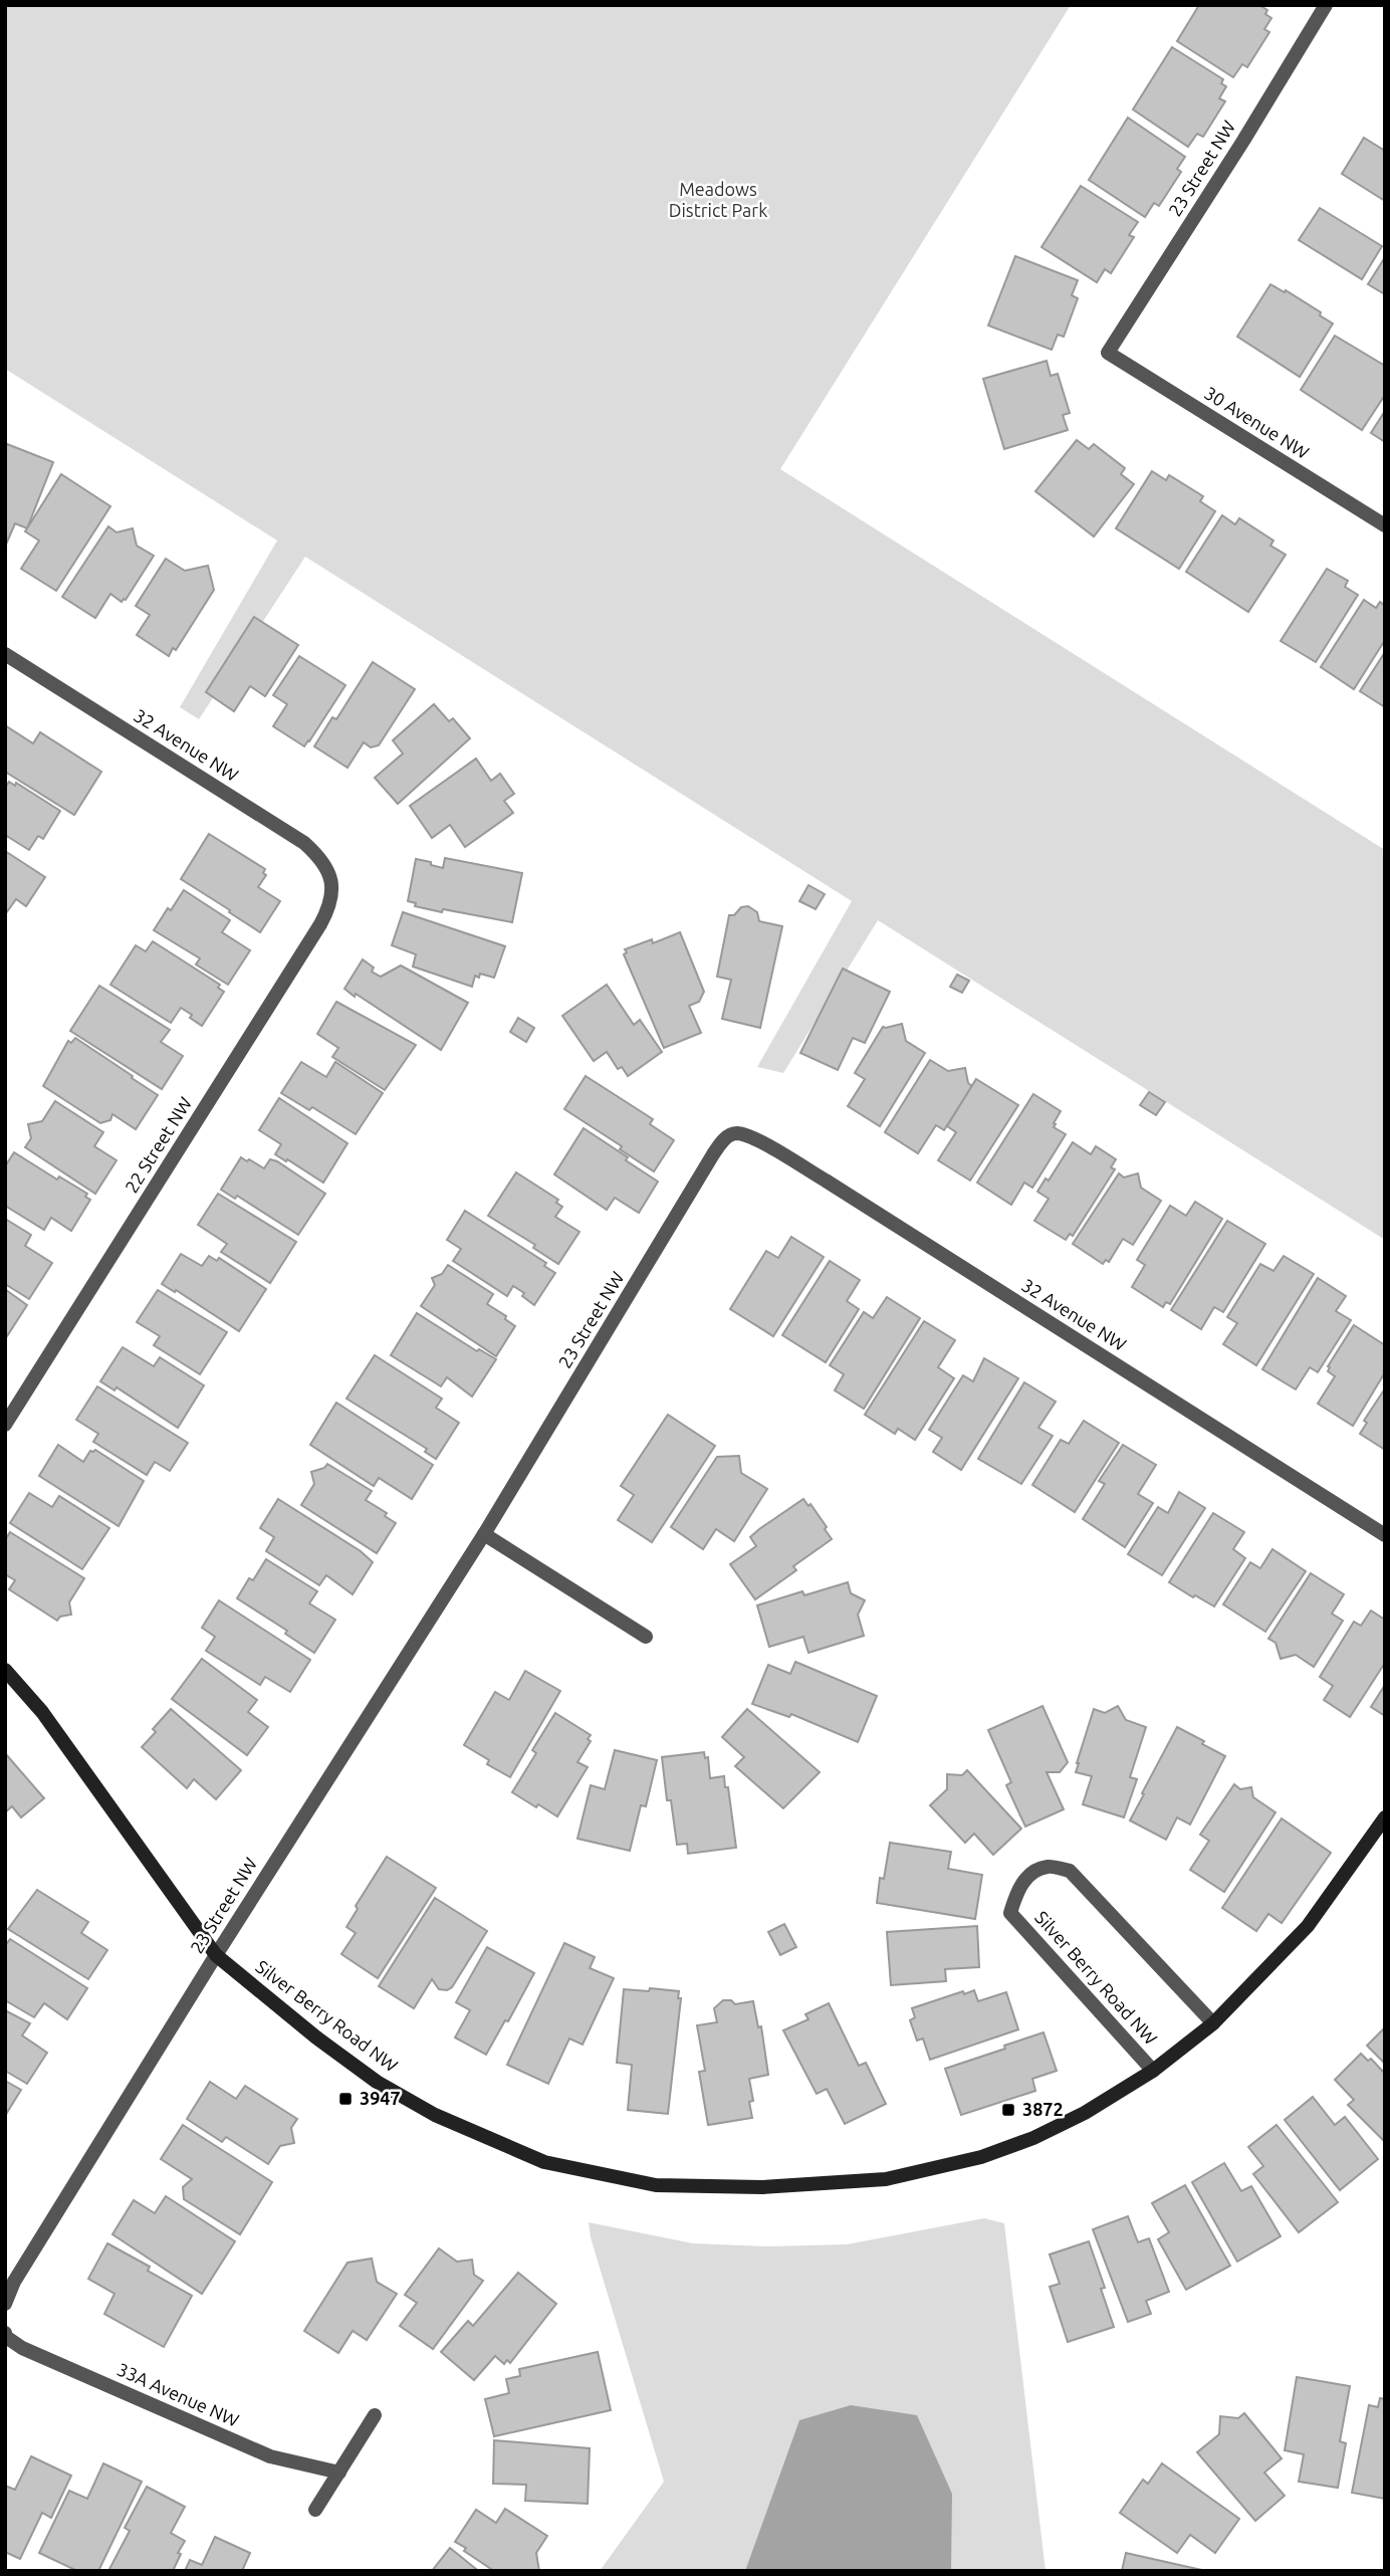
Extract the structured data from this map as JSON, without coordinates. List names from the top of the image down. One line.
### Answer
{"streets":{"street":["23 Street NW","30 Avenue NW","32 Avenue NW","22 Street NW","Silver Berry Road NW","33A Avenue NW"]},"crossings":[["23 Street NW","30 Avenue NW"],["23 Street NW","32 Avenue NW"],["23 Street NW","Silver Berry Road NW"],["32 Avenue NW","22 Street NW"]],"parks":["Meadows District Park"],"places":{"transit":["3947","3872"]}}
